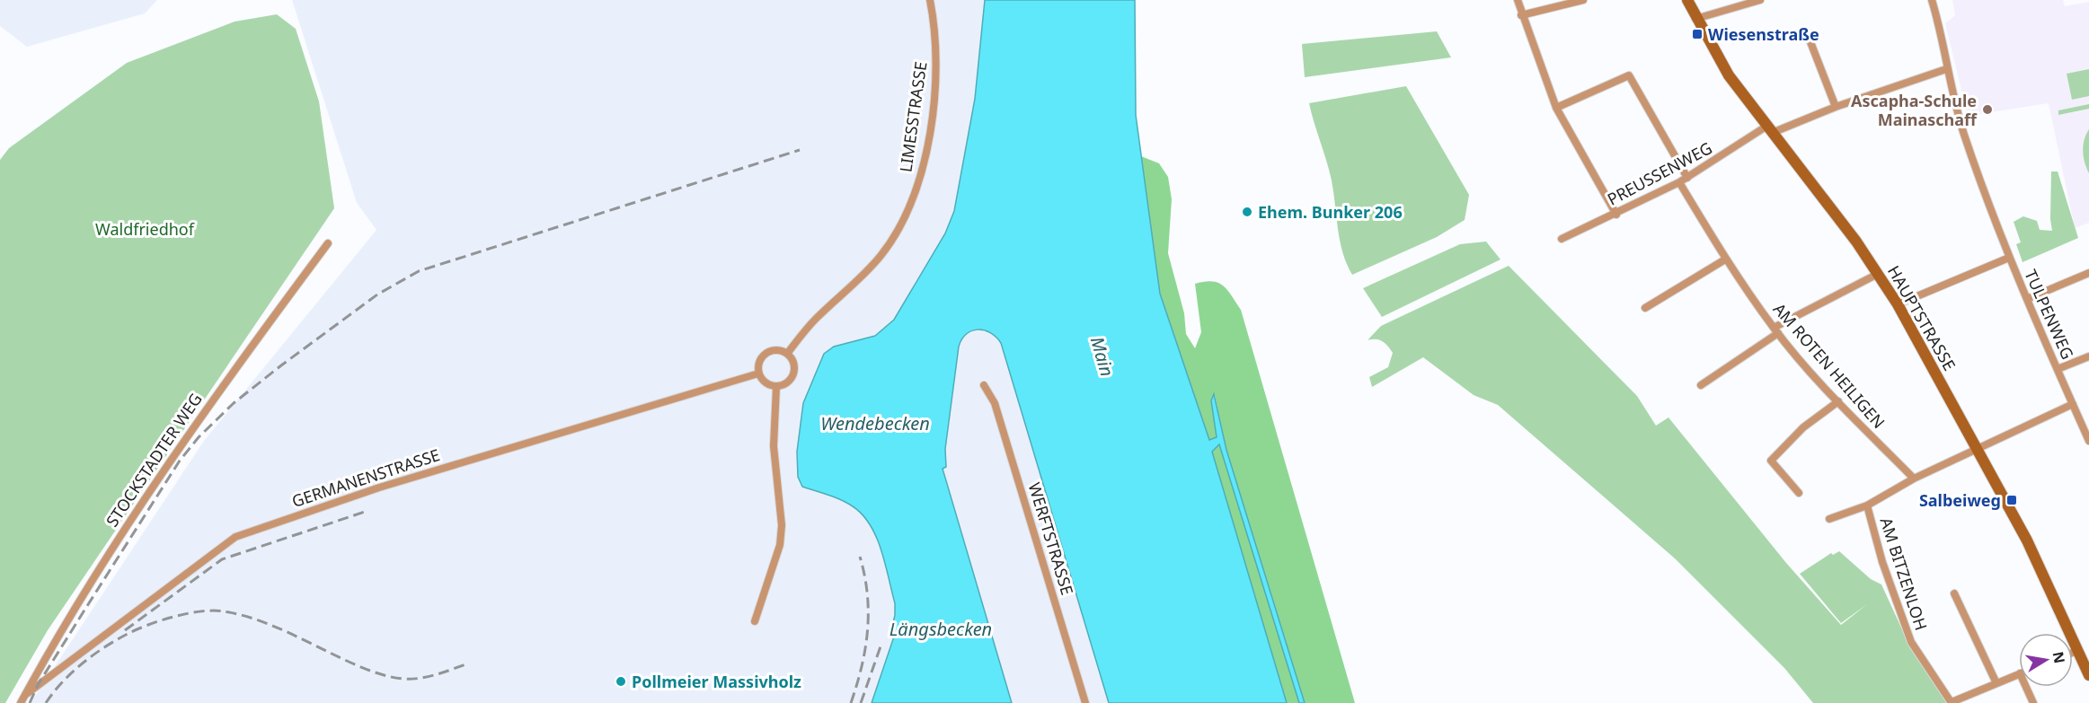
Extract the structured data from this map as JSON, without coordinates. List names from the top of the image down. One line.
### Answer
{"streets":{"street":["LIMESSTRASSE","PREUSSENWEG","TULPENWEG","HAUPTSTRASSE","AM ROTEN HEILIGEN","STOCKSTADTER WEG","GERMANENSTRASSE","WERFTSTRASSE","AM BITZENLOH"]},"crossings":[["LIMESSTRASSE","GERMANENSTRASSE"],["PREUSSENWEG","TULPENWEG"],["PREUSSENWEG","HAUPTSTRASSE"],["PREUSSENWEG","AM ROTEN HEILIGEN"],["STOCKSTADTER WEG","GERMANENSTRASSE"]],"water":["Main","Wendebecken","Längsbecken"],"parks":["Waldfriedhof"],"places":{"transit":["Wiesenstraße","Salbeiweg"],"other":["Ascapha-Schule Mainaschaff","Ehem. Bunker 206","Pollmeier Massivholz"]},"north":"right"}
